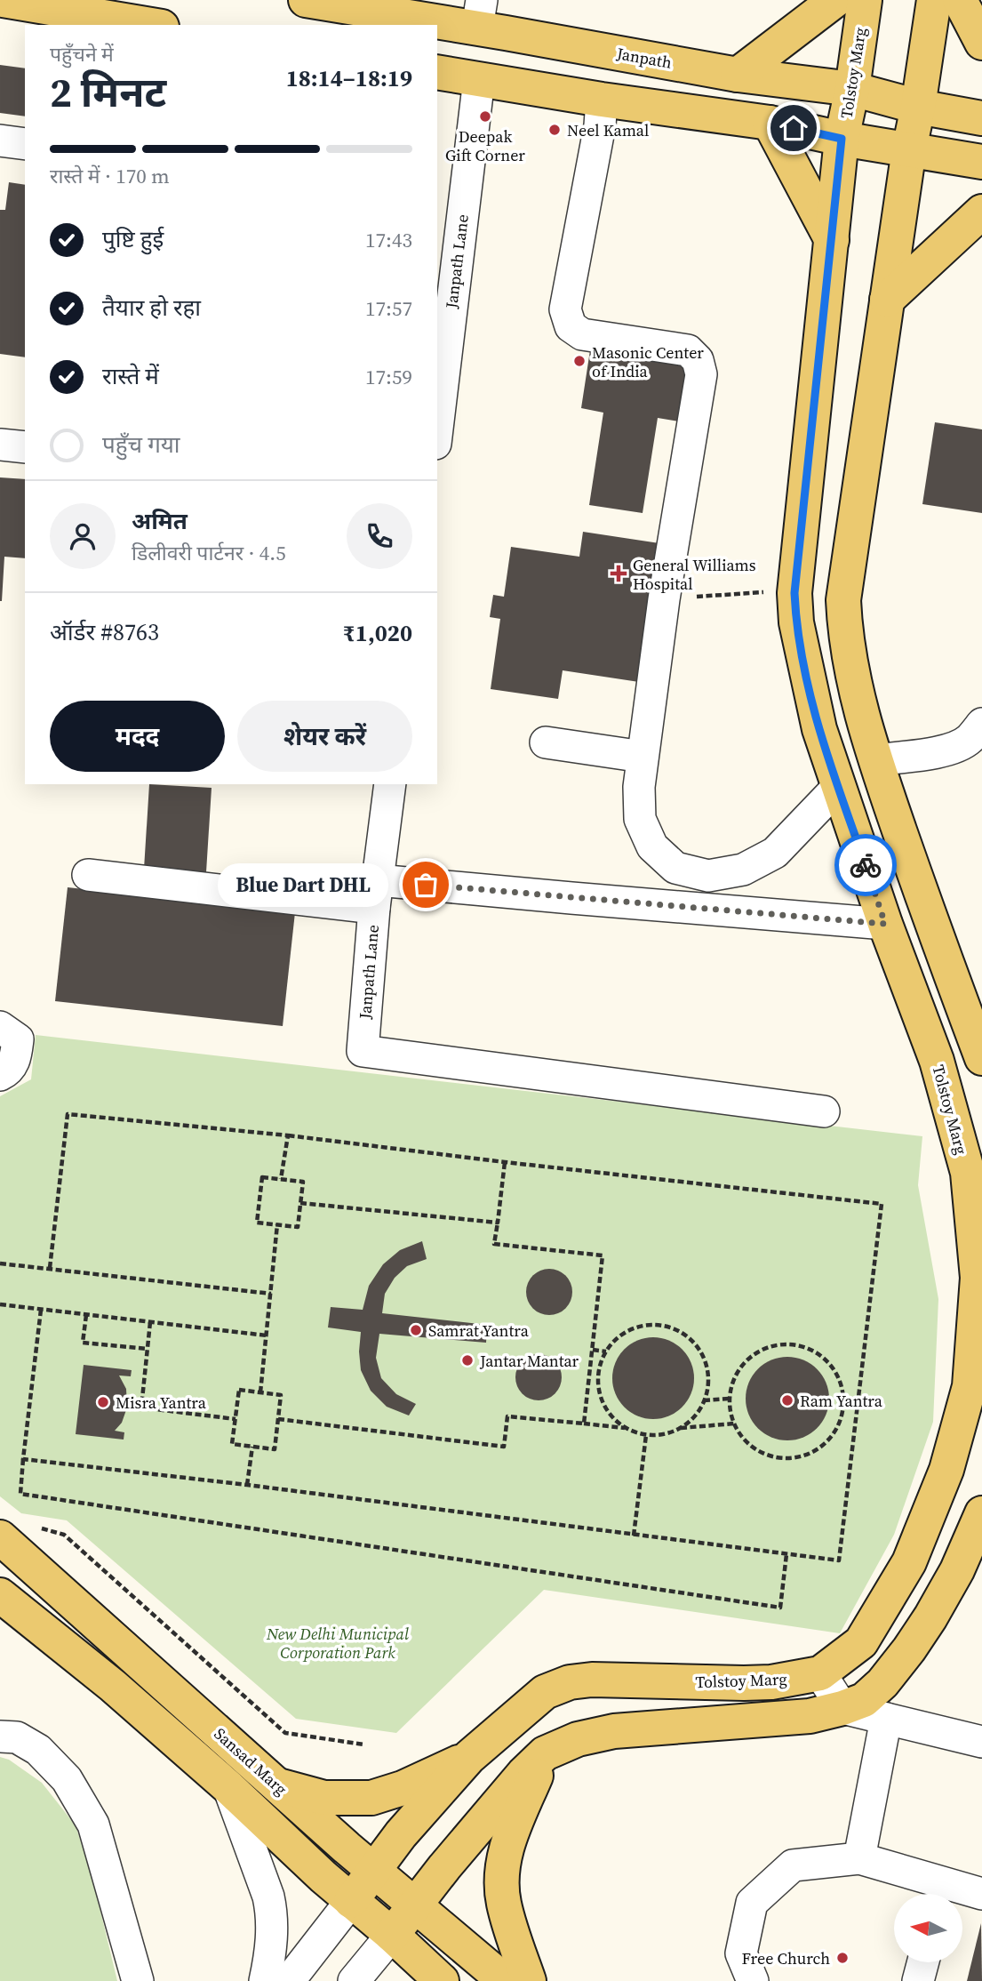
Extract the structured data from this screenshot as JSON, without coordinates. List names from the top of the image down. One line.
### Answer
{"streets":{"main road":["Janpath","Tolstoy Marg","Sansad Marg"],"street":["Janpath Lane"]},"crossings":[["Janpath","Tolstoy Marg"],["Tolstoy Marg","Sansad Marg"]],"parks":["New Delhi Municipal Corporation Park"],"places":{"other":["Deepak Gift Corner","Neel Kamal","Masonic Center of India","Blue Dart DHL","Samrat Yantra","Jantar Mantar","Ram Yantra","Misra Yantra","Free Church"],"health":["General Williams Hospital"]},"north":"left","page":{"heading":["2 मिनट","पहुँचने में","18:14–18:19"],"panel":["अमित","डिलीवरी पार्टनर · 4.5","ऑर्डर #8763","₹1,020"],"bar":"रास्ते में · 170 m","list":[["पुष्टि हुई","17:43"],["तैयार हो रहा","17:57"],["रास्ते में","17:59"],"पहुँच गया"],"buttons":["मदद","शेयर करें"],"bubble":"Blue Dart DHL"}}
